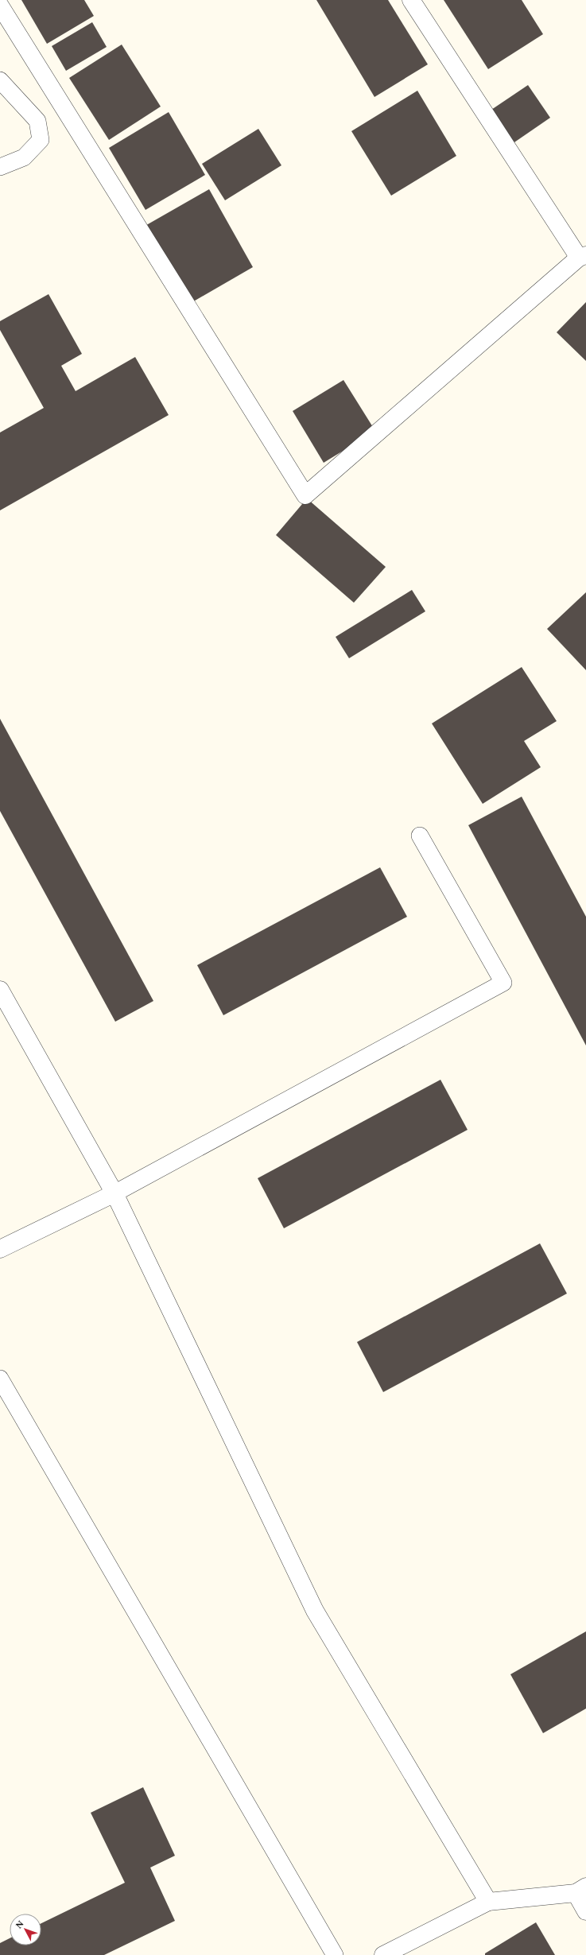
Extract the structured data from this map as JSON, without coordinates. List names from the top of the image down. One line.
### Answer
{"north":"top left"}
